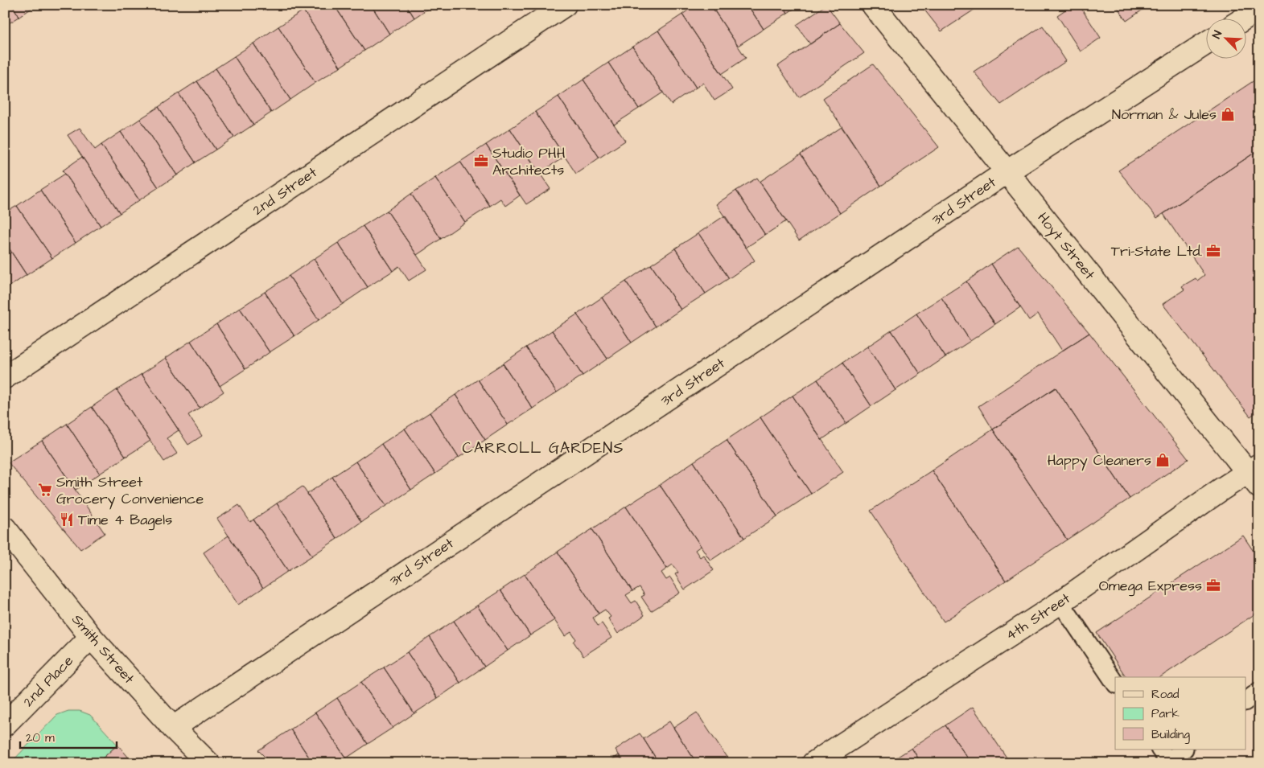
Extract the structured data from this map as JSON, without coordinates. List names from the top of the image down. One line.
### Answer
{"streets":{"street":["2nd Street","3rd Street","Hoyt Street","4th Street","Smith Street","2nd Place"]},"crossings":[["3rd Street","Hoyt Street"],["3rd Street","Smith Street"],["Hoyt Street","4th Street"],["Smith Street","2nd Place"]],"districts":["CARROLL GARDENS"],"places":{"shop":["Norman & Jules","Happy Cleaners"],"office":["Studio PHH Architects","Tri-State Ltd.","Omega Express"],"supermarket":["Smith Street Grocery Convenience"],"restaurant":["Time 4 Bagels"]},"legend":["Road","Park","Building"],"scale_bar":"20 m","north":"top left"}
